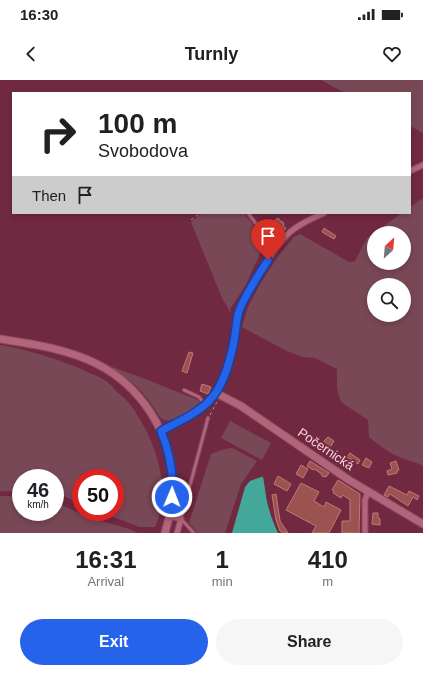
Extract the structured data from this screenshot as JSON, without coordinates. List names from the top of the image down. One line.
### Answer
{"streets":{"street":["Počernická"]},"north":"top right","page":{"status":"16:30","header":"Turnly","turn":["100 m","Svobodova"],"then":"Then","speed":"46 km/h","limit":"50","eta":["16:31","Arrival","1","min","410","m"],"buttons":["Exit","Share"]}}
